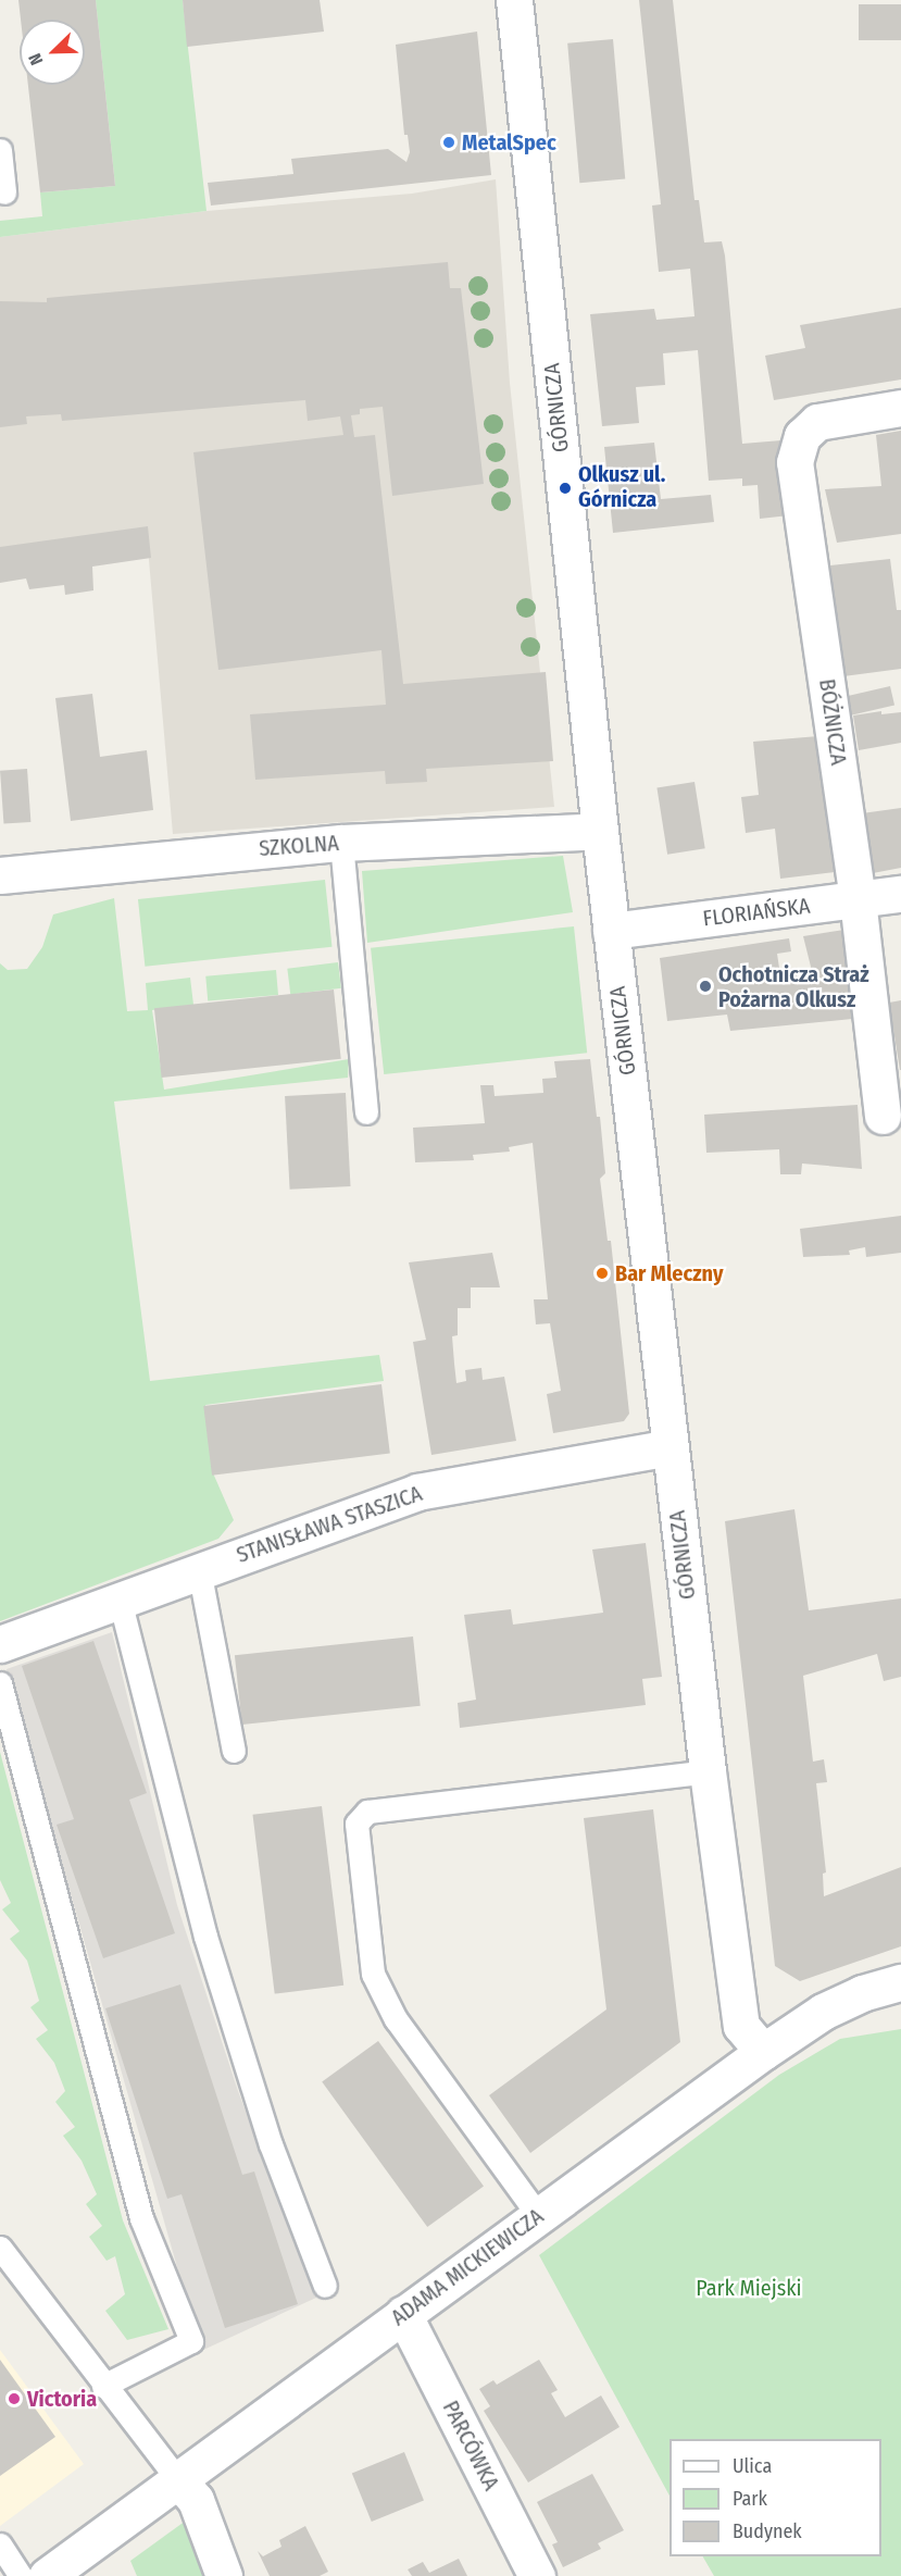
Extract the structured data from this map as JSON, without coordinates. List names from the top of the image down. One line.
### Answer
{"streets":{"street":["GÓRNICZA","BÓŻNICZA","SZKOLNA","FLORIAŃSKA","STANISŁAWA STASZICA","ADAMA MICKIEWICZA","PARCÓWKA"]},"crossings":[["GÓRNICZA","SZKOLNA"],["GÓRNICZA","FLORIAŃSKA"],["GÓRNICZA","STANISŁAWA STASZICA"],["GÓRNICZA","ADAMA MICKIEWICZA"],["BÓŻNICZA","FLORIAŃSKA"],["ADAMA MICKIEWICZA","PARCÓWKA"]],"parks":["Park Miejski"],"places":["MetalSpec","Olkusz ul. Górnicza","Ochotnicza Straż Pożarna Olkusz","Bar Mleczny","Victoria"],"legend":["Ulica","Park","Budynek"],"north":"bottom left"}
